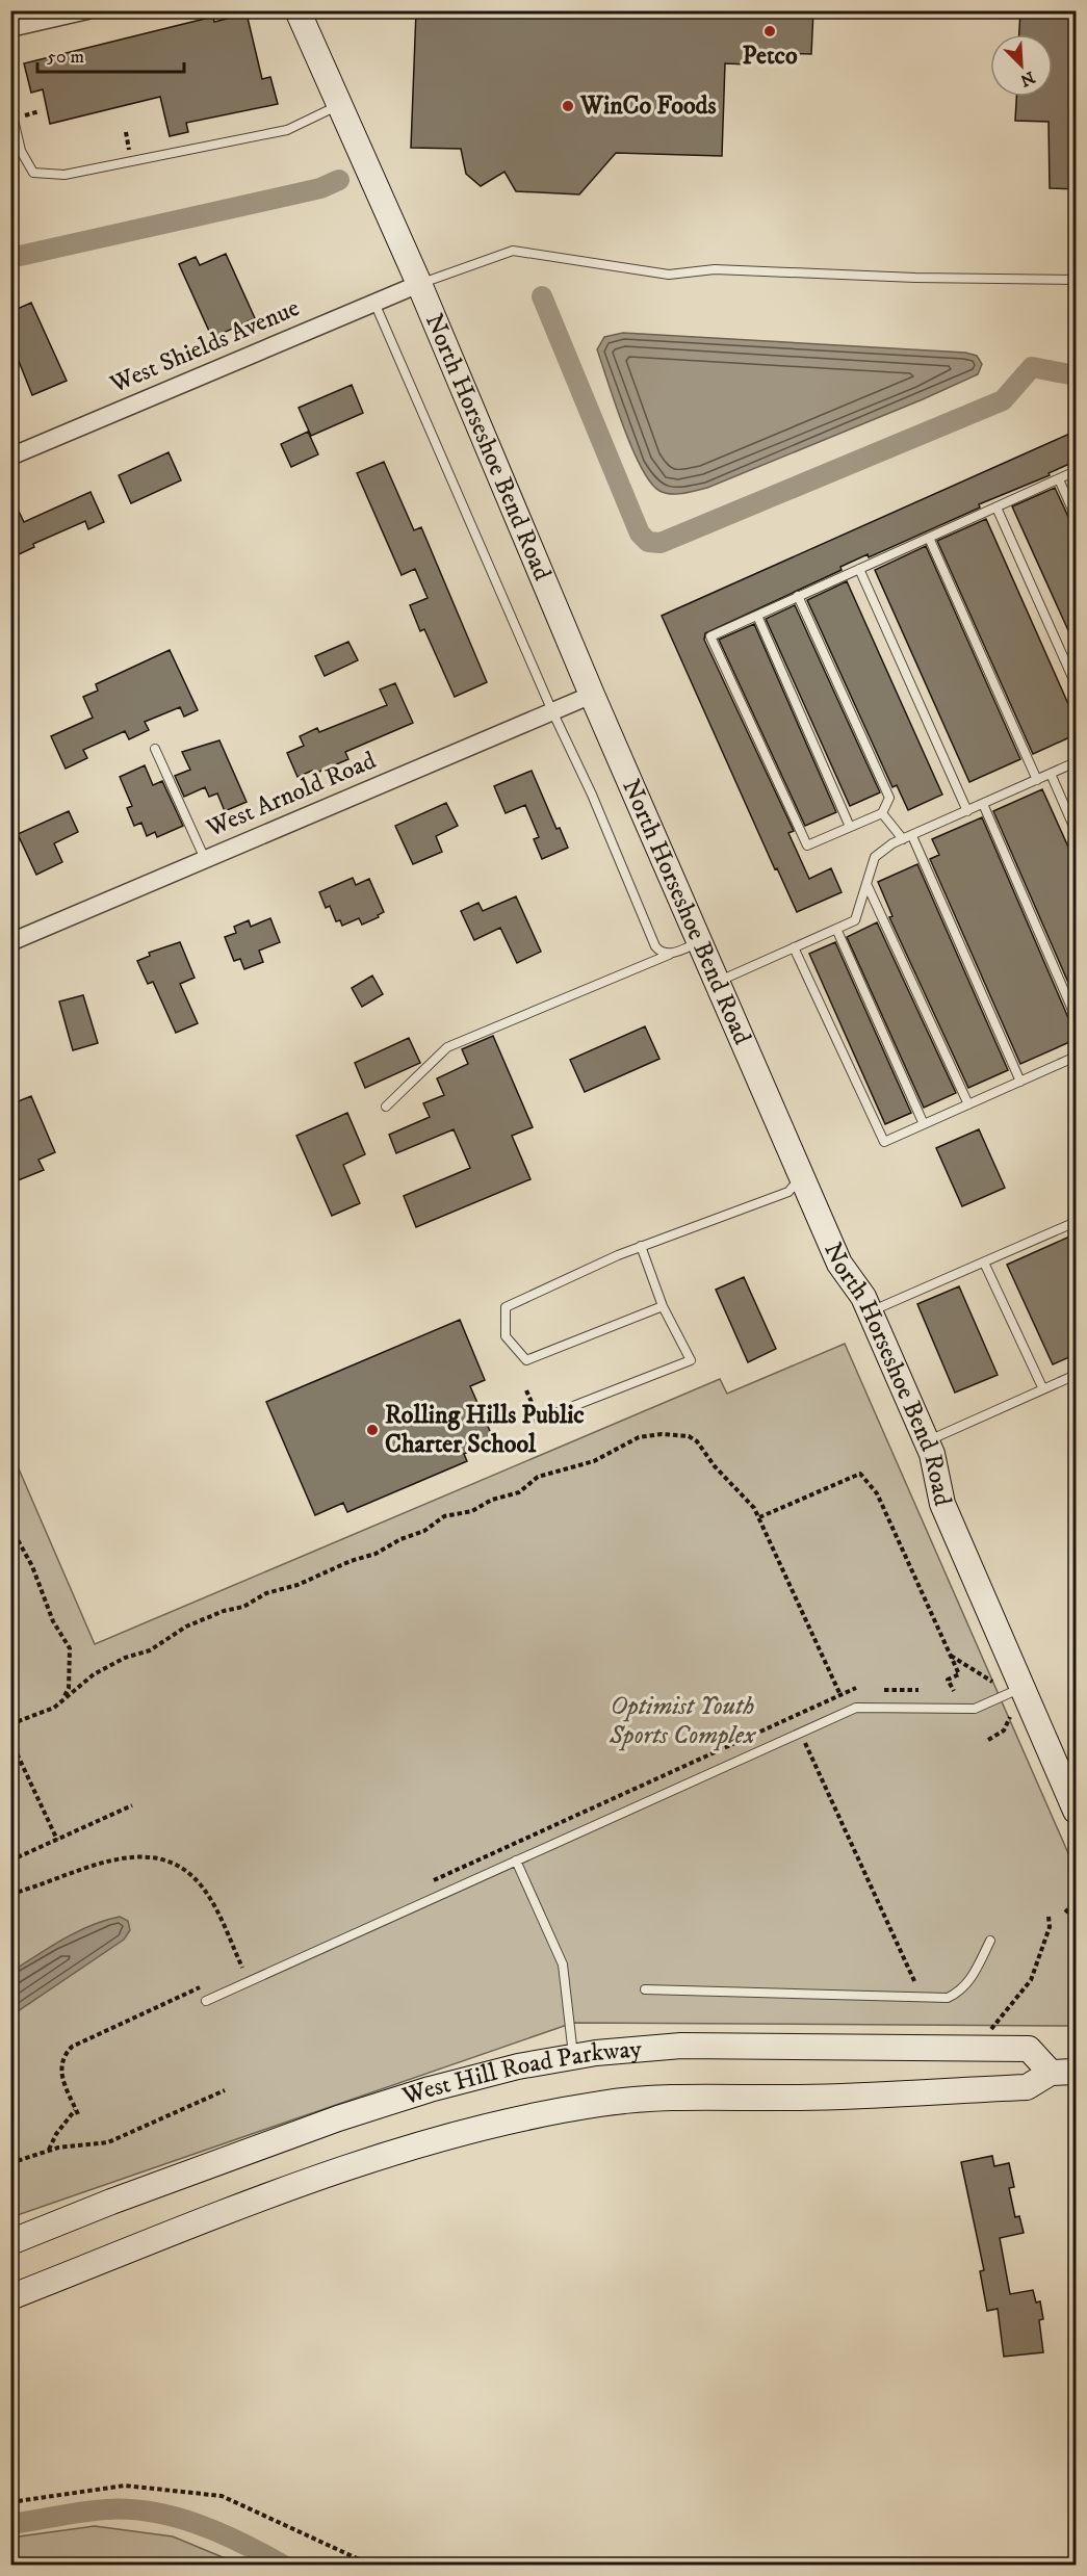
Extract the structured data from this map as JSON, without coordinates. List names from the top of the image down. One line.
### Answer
{"streets":{"street":["West Shields Avenue","North Horseshoe Bend Road","West Arnold Road","West Hill Road Parkway"]},"crossings":[["West Shields Avenue","North Horseshoe Bend Road"],["North Horseshoe Bend Road","West Arnold Road"]],"parks":["Optimist Youth Sports Complex"],"places":["Petco","WinCo Foods","Rolling Hills Public Charter School"],"scale_bar":"50 m","north":"bottom right"}
